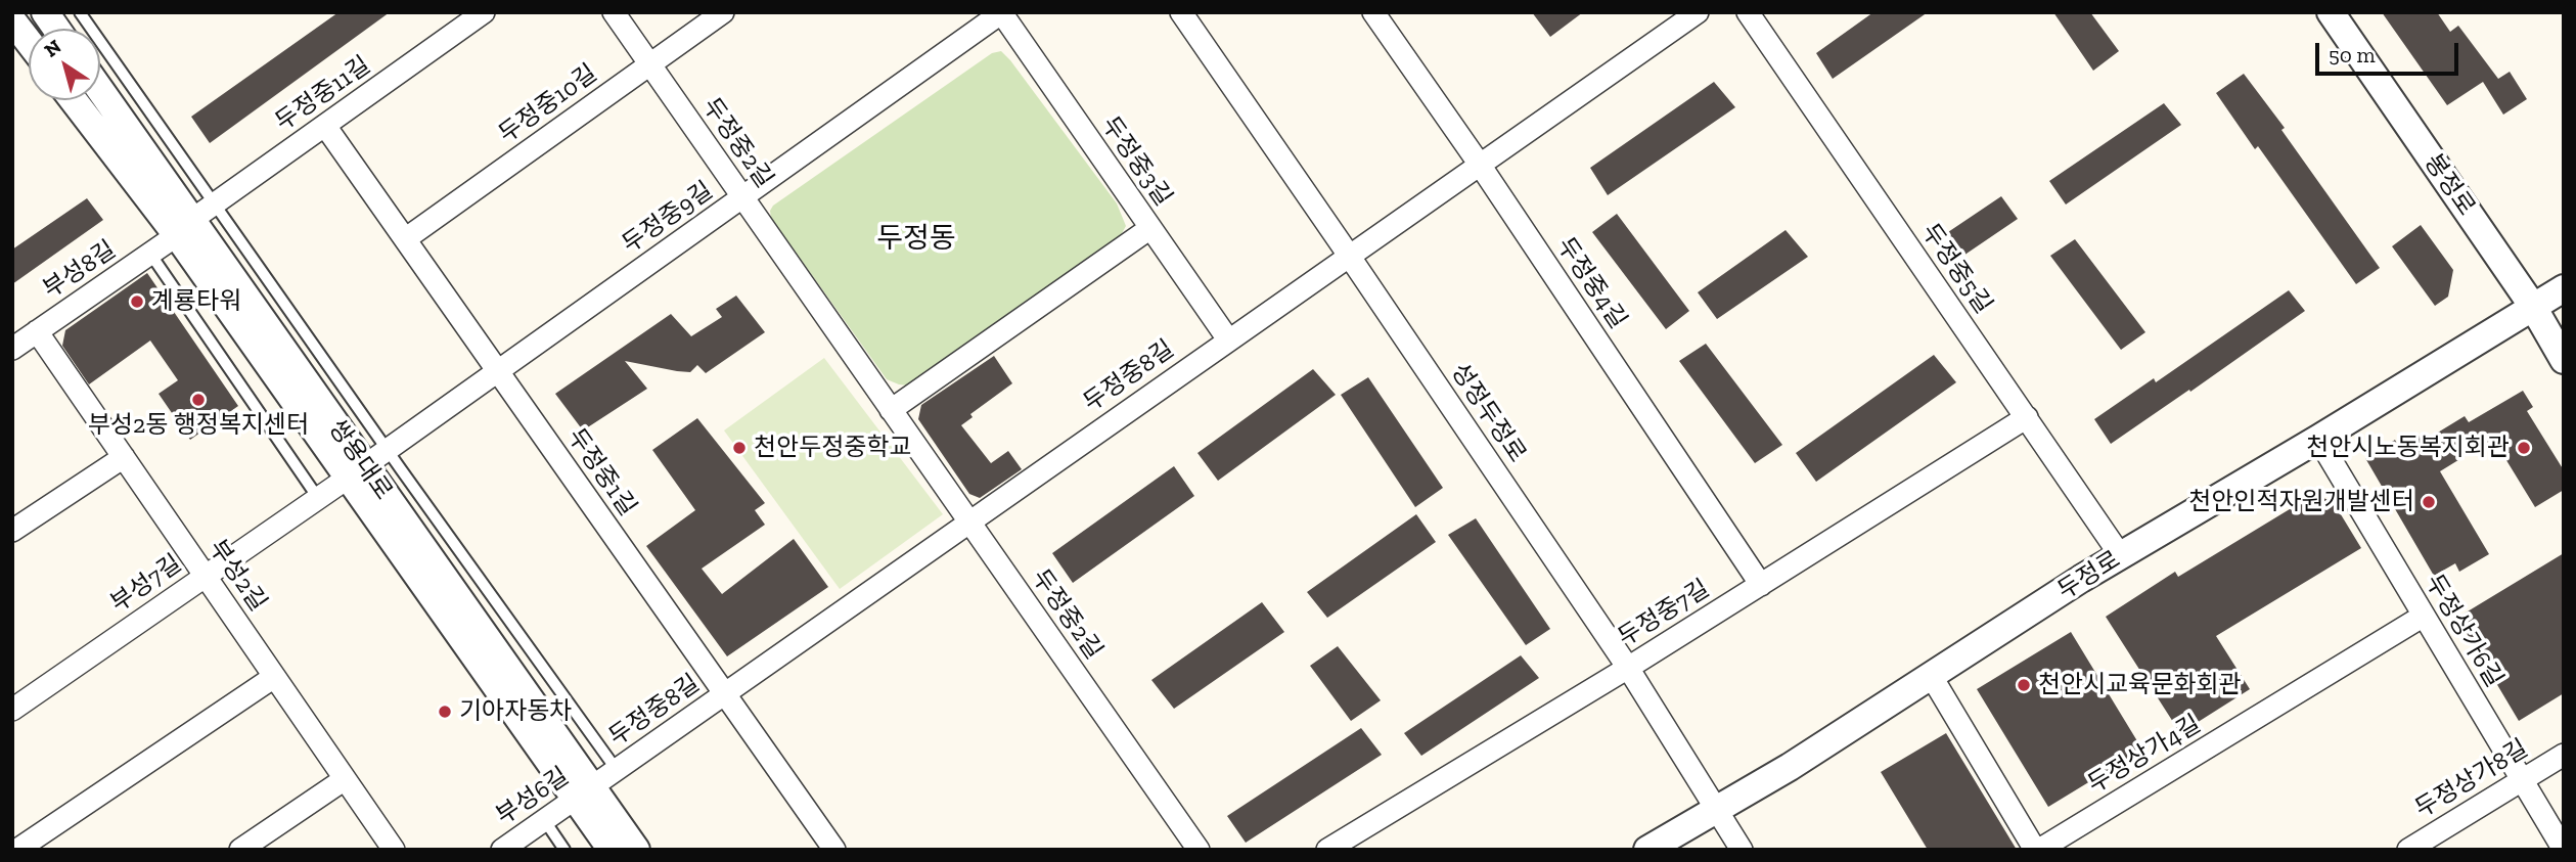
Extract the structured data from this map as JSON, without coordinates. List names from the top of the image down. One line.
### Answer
{"streets":{"street":["두정중11길","두정중10길","두정중2길","두정중3길","봉정로","두정중9길","두정중5길","부성8길","두정중4길","두정중8길","성정두정로","쌍용대로","두정중1길","부성2길","두정로","부성7길","두정중7길","두정상가6길","두정상가4길","두정상가8길","부성6길"]},"crossings":[["두정중11길","부성8길"],["두정중11길","쌍용대로"],["두정중11길","두정중1길"],["두정중10길","두정중2길"],["두정중10길","두정중1길"],["두정중2길","두정중9길"],["두정중2길","두정중8길"],["두정중3길","두정중9길"],["두정중3길","두정중8길"],["봉정로","두정로"],["두정중9길","쌍용대로"],["두정중9길","두정중1길"],["두정중9길","부성7길"],["두정중5길","두정로"],["두정중5길","두정중7길"],["부성8길","쌍용대로"],["부성8길","부성2길"],["두정중4길","두정중8길"],["두정중4길","두정중7길"],["두정중8길","성정두정로"],["두정중8길","쌍용대로"],["두정중8길","두정중1길"],["두정중8길","부성6길"],["성정두정로","두정로"],["성정두정로","두정중7길"],["쌍용대로","부성7길"],["쌍용대로","부성6길"],["부성2길","부성7길"],["두정로","두정상가6길"],["두정로","두정상가4길"],["두정상가6길","두정상가4길"],["두정상가6길","두정상가8길"]],"districts":["두정동"],"places":["계룡타워","부성2동 행정복지센터","천안두정중학교","천안시노동복지회관","천안인적자원개발센터","천안시교육문화회관","기아자동차"],"scale_bar":"50 m","north":"top left"}
